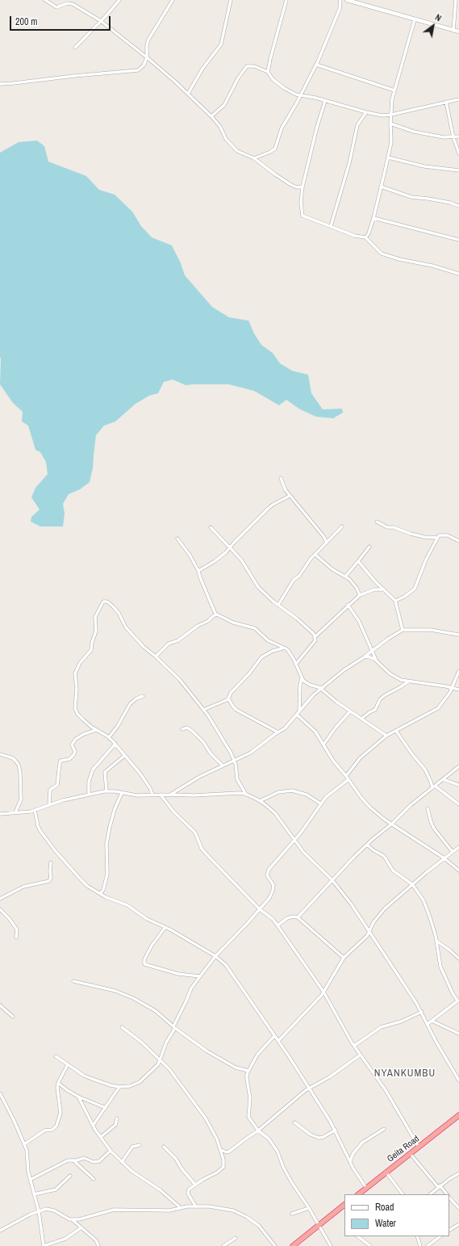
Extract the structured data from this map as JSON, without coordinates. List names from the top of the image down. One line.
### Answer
{"streets":{"highway":["Geita Road"]},"districts":["NYANKUMBU"],"legend":["Road","Water"],"scale_bar":"200 m","north":"top right"}
